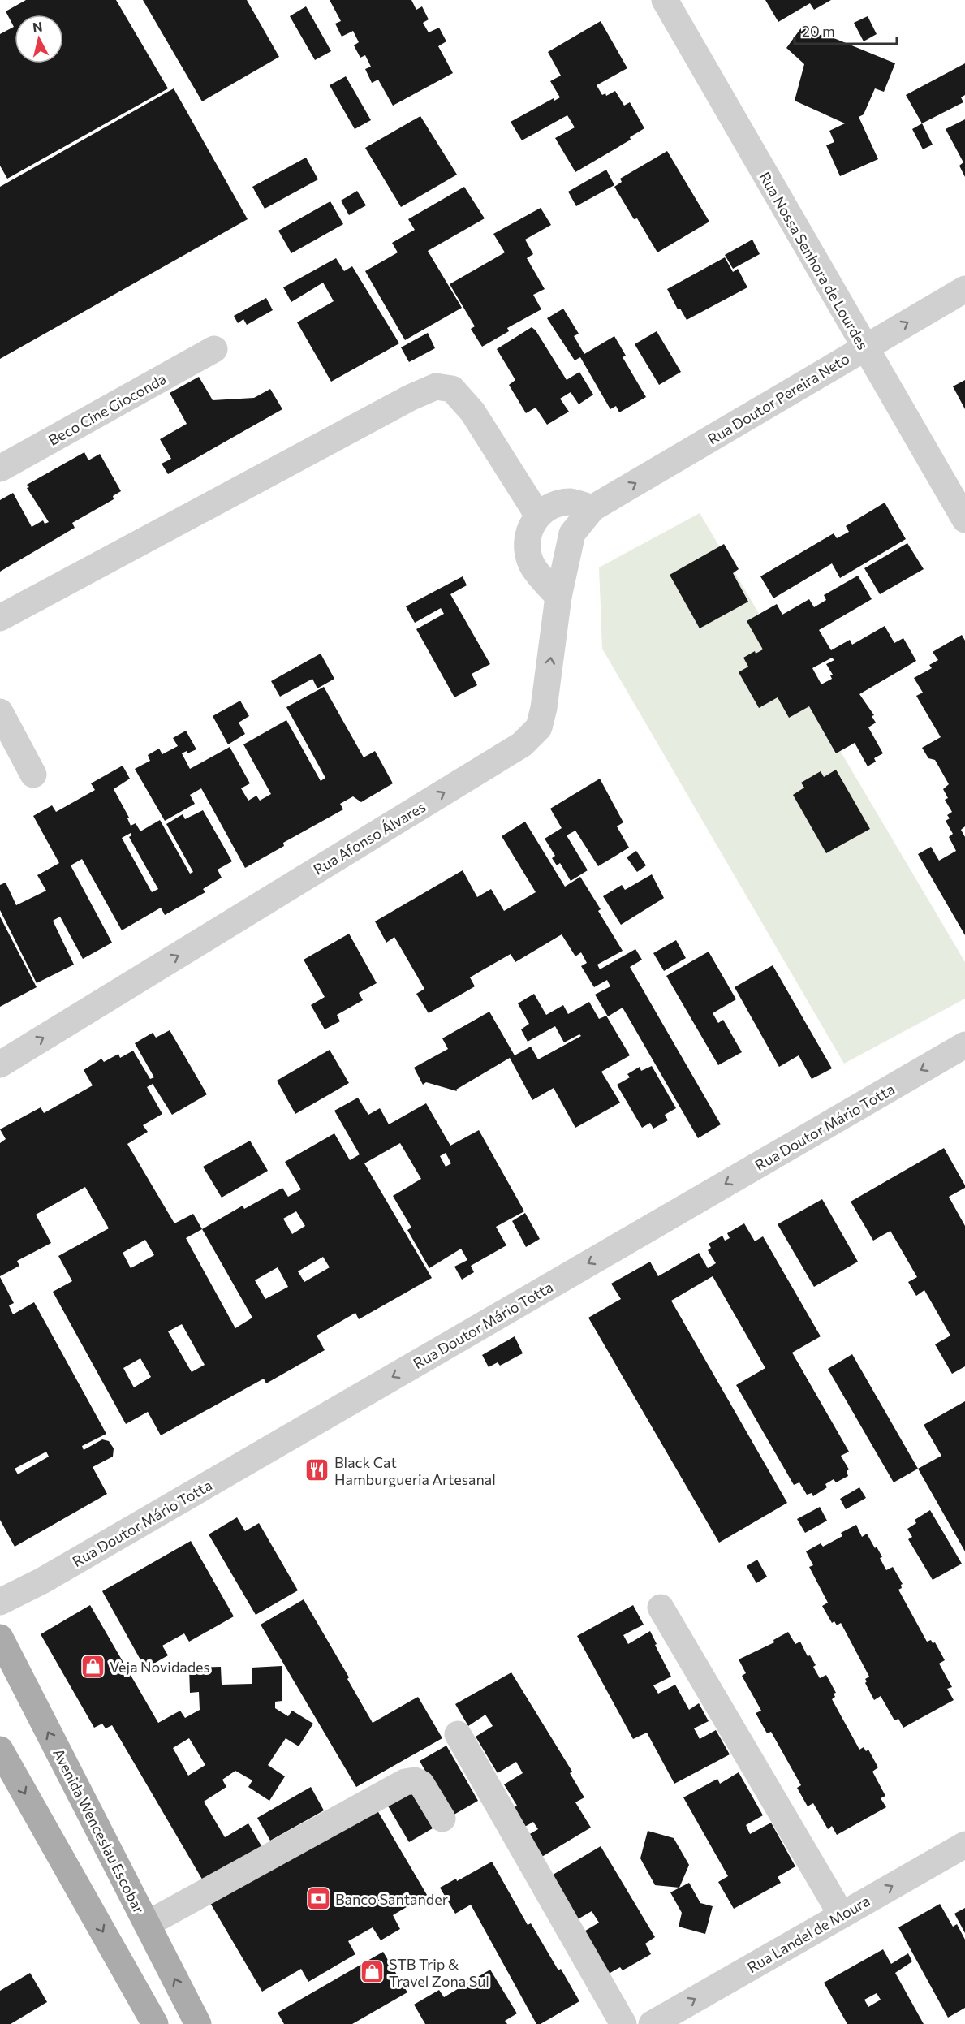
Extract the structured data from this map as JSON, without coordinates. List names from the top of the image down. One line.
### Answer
{"streets":{"main road":["Avenida Wenceslau Escobar"],"street":["Rua Nossa Senhora de Lourdes","Rua Doutor Pereira Neto","Beco Cine Gioconda","Rua Afonso Álvares","Rua Doutor Mário Totta","Rua Landel de Moura"]},"crossings":[["Rua Nossa Senhora de Lourdes","Rua Doutor Pereira Neto"],["Rua Doutor Pereira Neto","Rua Afonso Álvares"]],"one_way":["Rua Doutor Pereira Neto","Rua Afonso Álvares","Rua Doutor Mário Totta","Rua Landel de Moura"],"places":{"restaurant":["Black Cat Hamburgueria Artesanal"],"shop":["Veja Novidades","STB Trip & Travel Zona Sul"],"bank":["Banco Santander"]},"scale_bar":"20 m","north":"top"}
